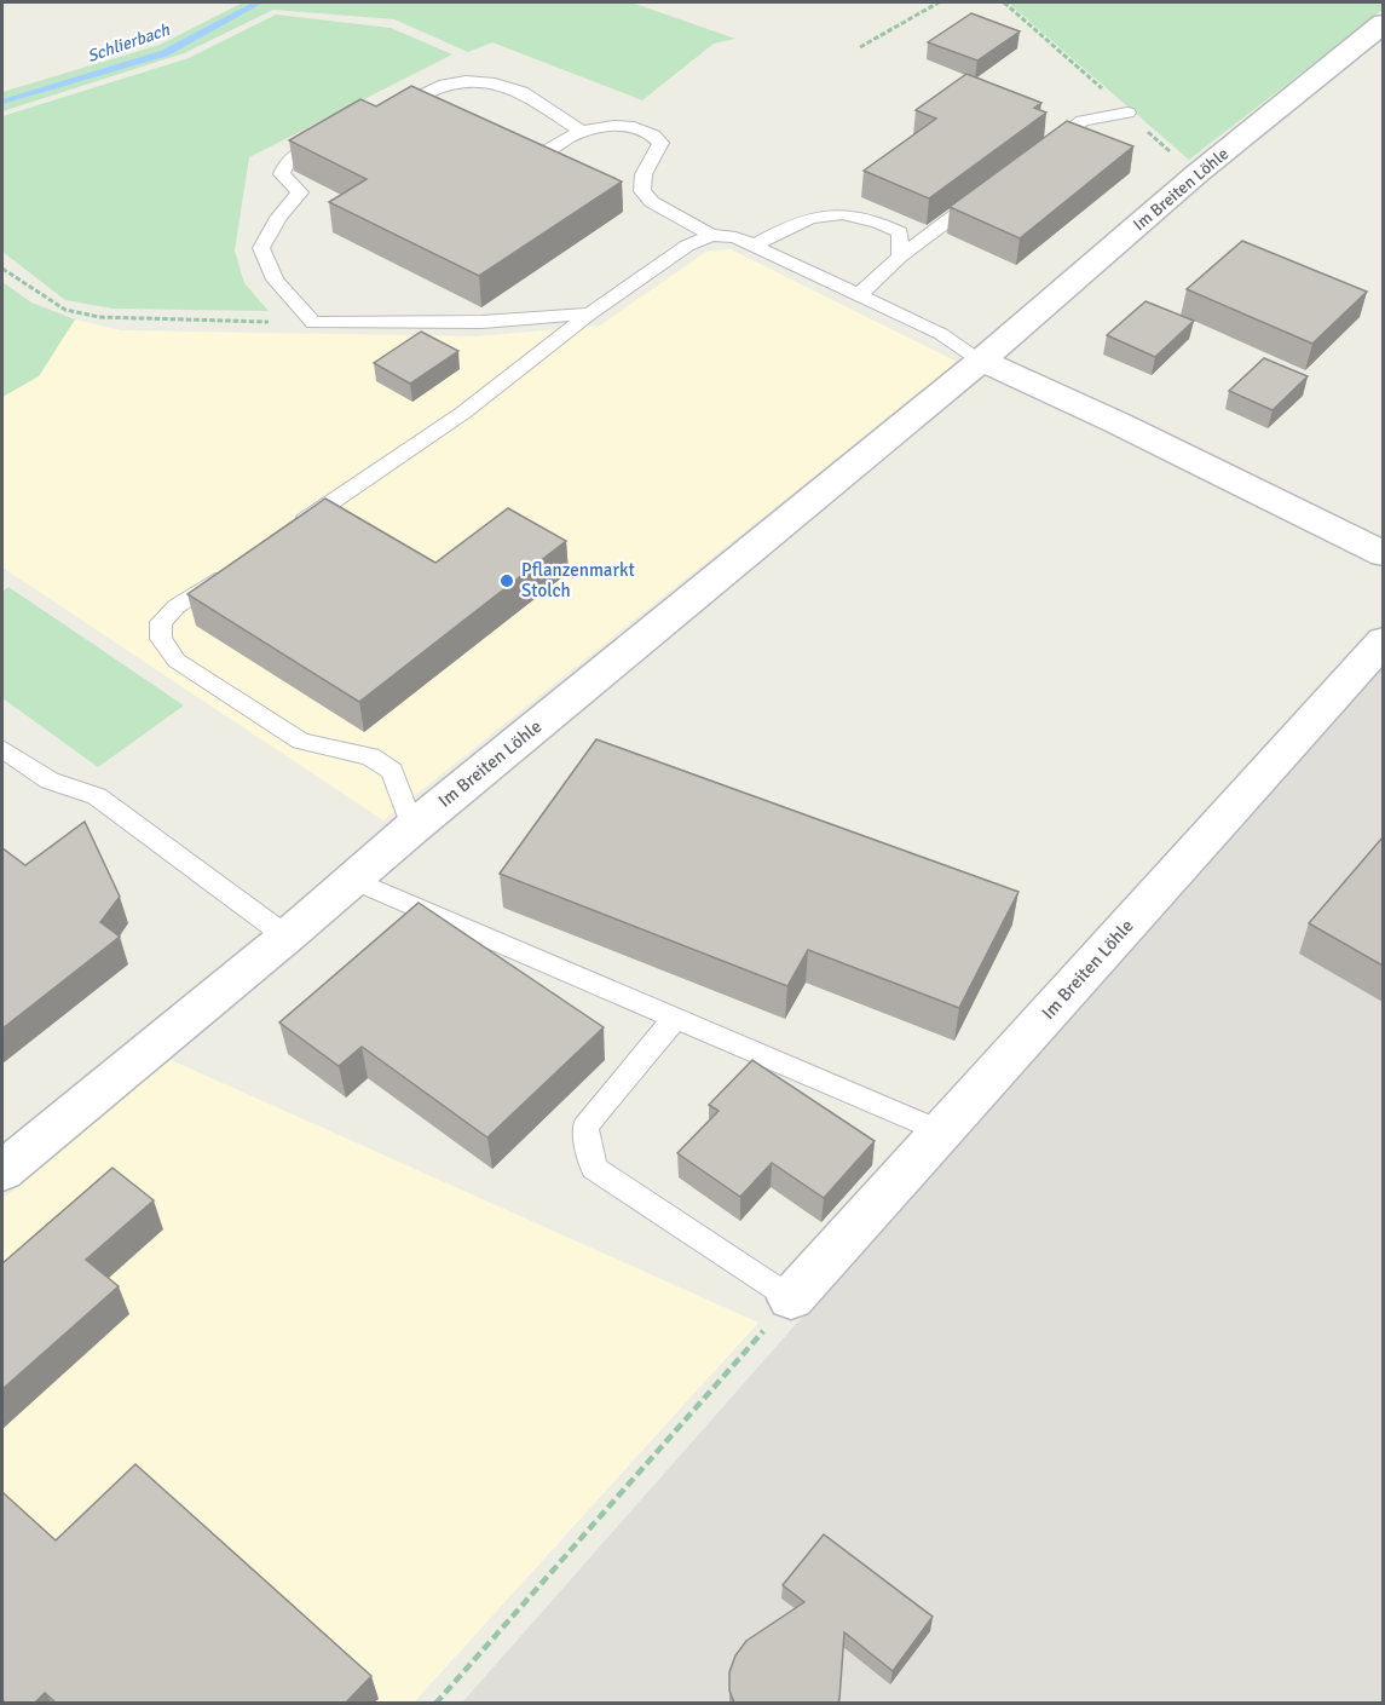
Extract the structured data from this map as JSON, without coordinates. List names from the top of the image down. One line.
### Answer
{"streets":{"street":["Im Breiten Löhle"]},"water":["Schlierbach"],"places":["Pflanzenmarkt Stolch"]}
